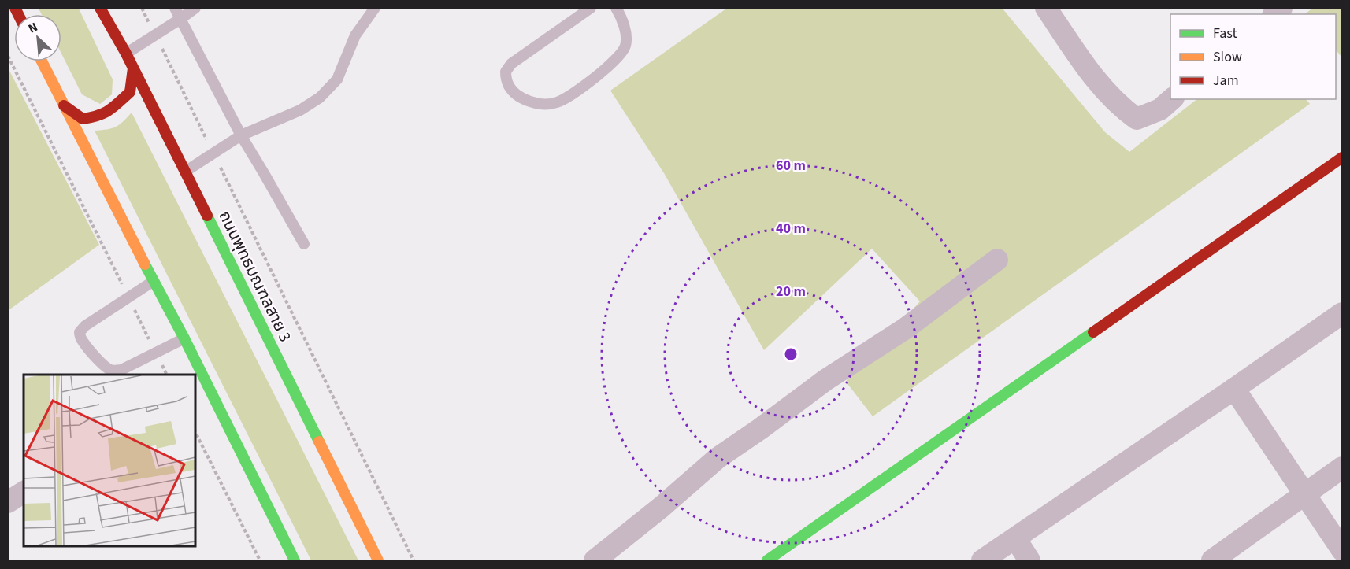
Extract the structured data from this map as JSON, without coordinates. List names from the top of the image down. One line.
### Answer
{"streets":{"main road":["ถนนพุทธมณฑลสาย 3"]},"legend":["Fast","Slow","Jam"],"north":"top left","rings":["60 m","40 m","20 m"]}
